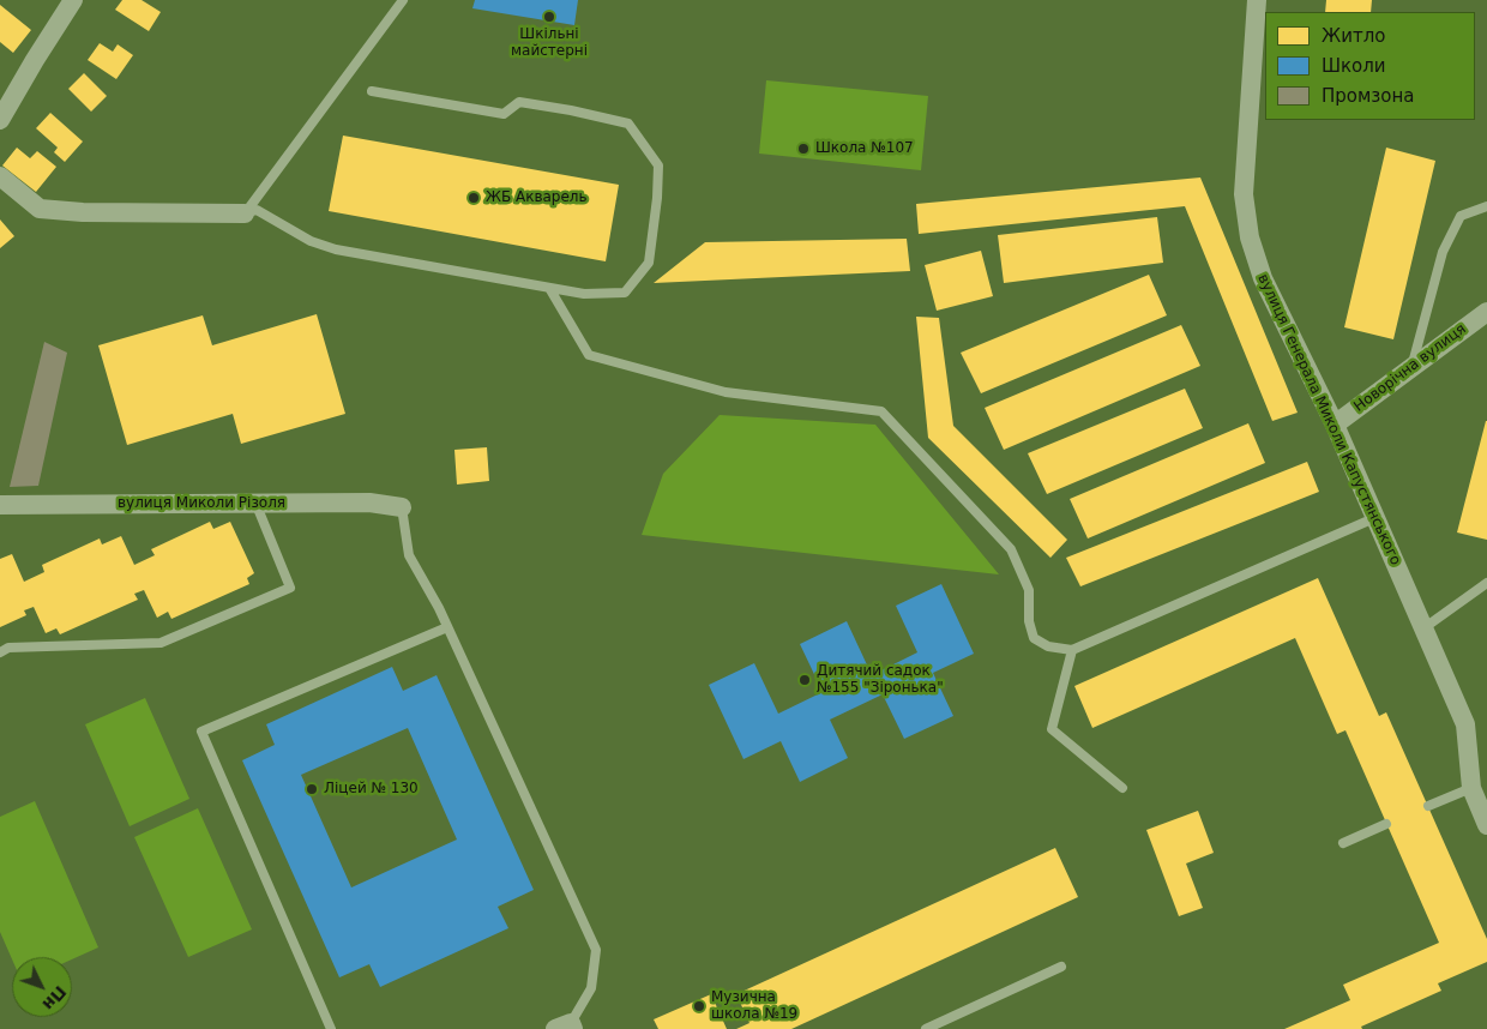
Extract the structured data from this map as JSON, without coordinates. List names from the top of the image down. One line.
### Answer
{"streets":{"street":["Новорічна вулиця","вулиця Генерала Миколи Капустянського","вулиця Миколи Різоля"]},"crossings":[["Новорічна вулиця","вулиця Генерала Миколи Капустянського"]],"places":["Шкільні майстерні","Школа №107","ЖБ Акварель","Дитячий садок №155 \"Зіронька\"","Ліцей № 130","Музична школа №19"],"legend":["Житло","Школи","Промзона"],"north":"bottom right"}
